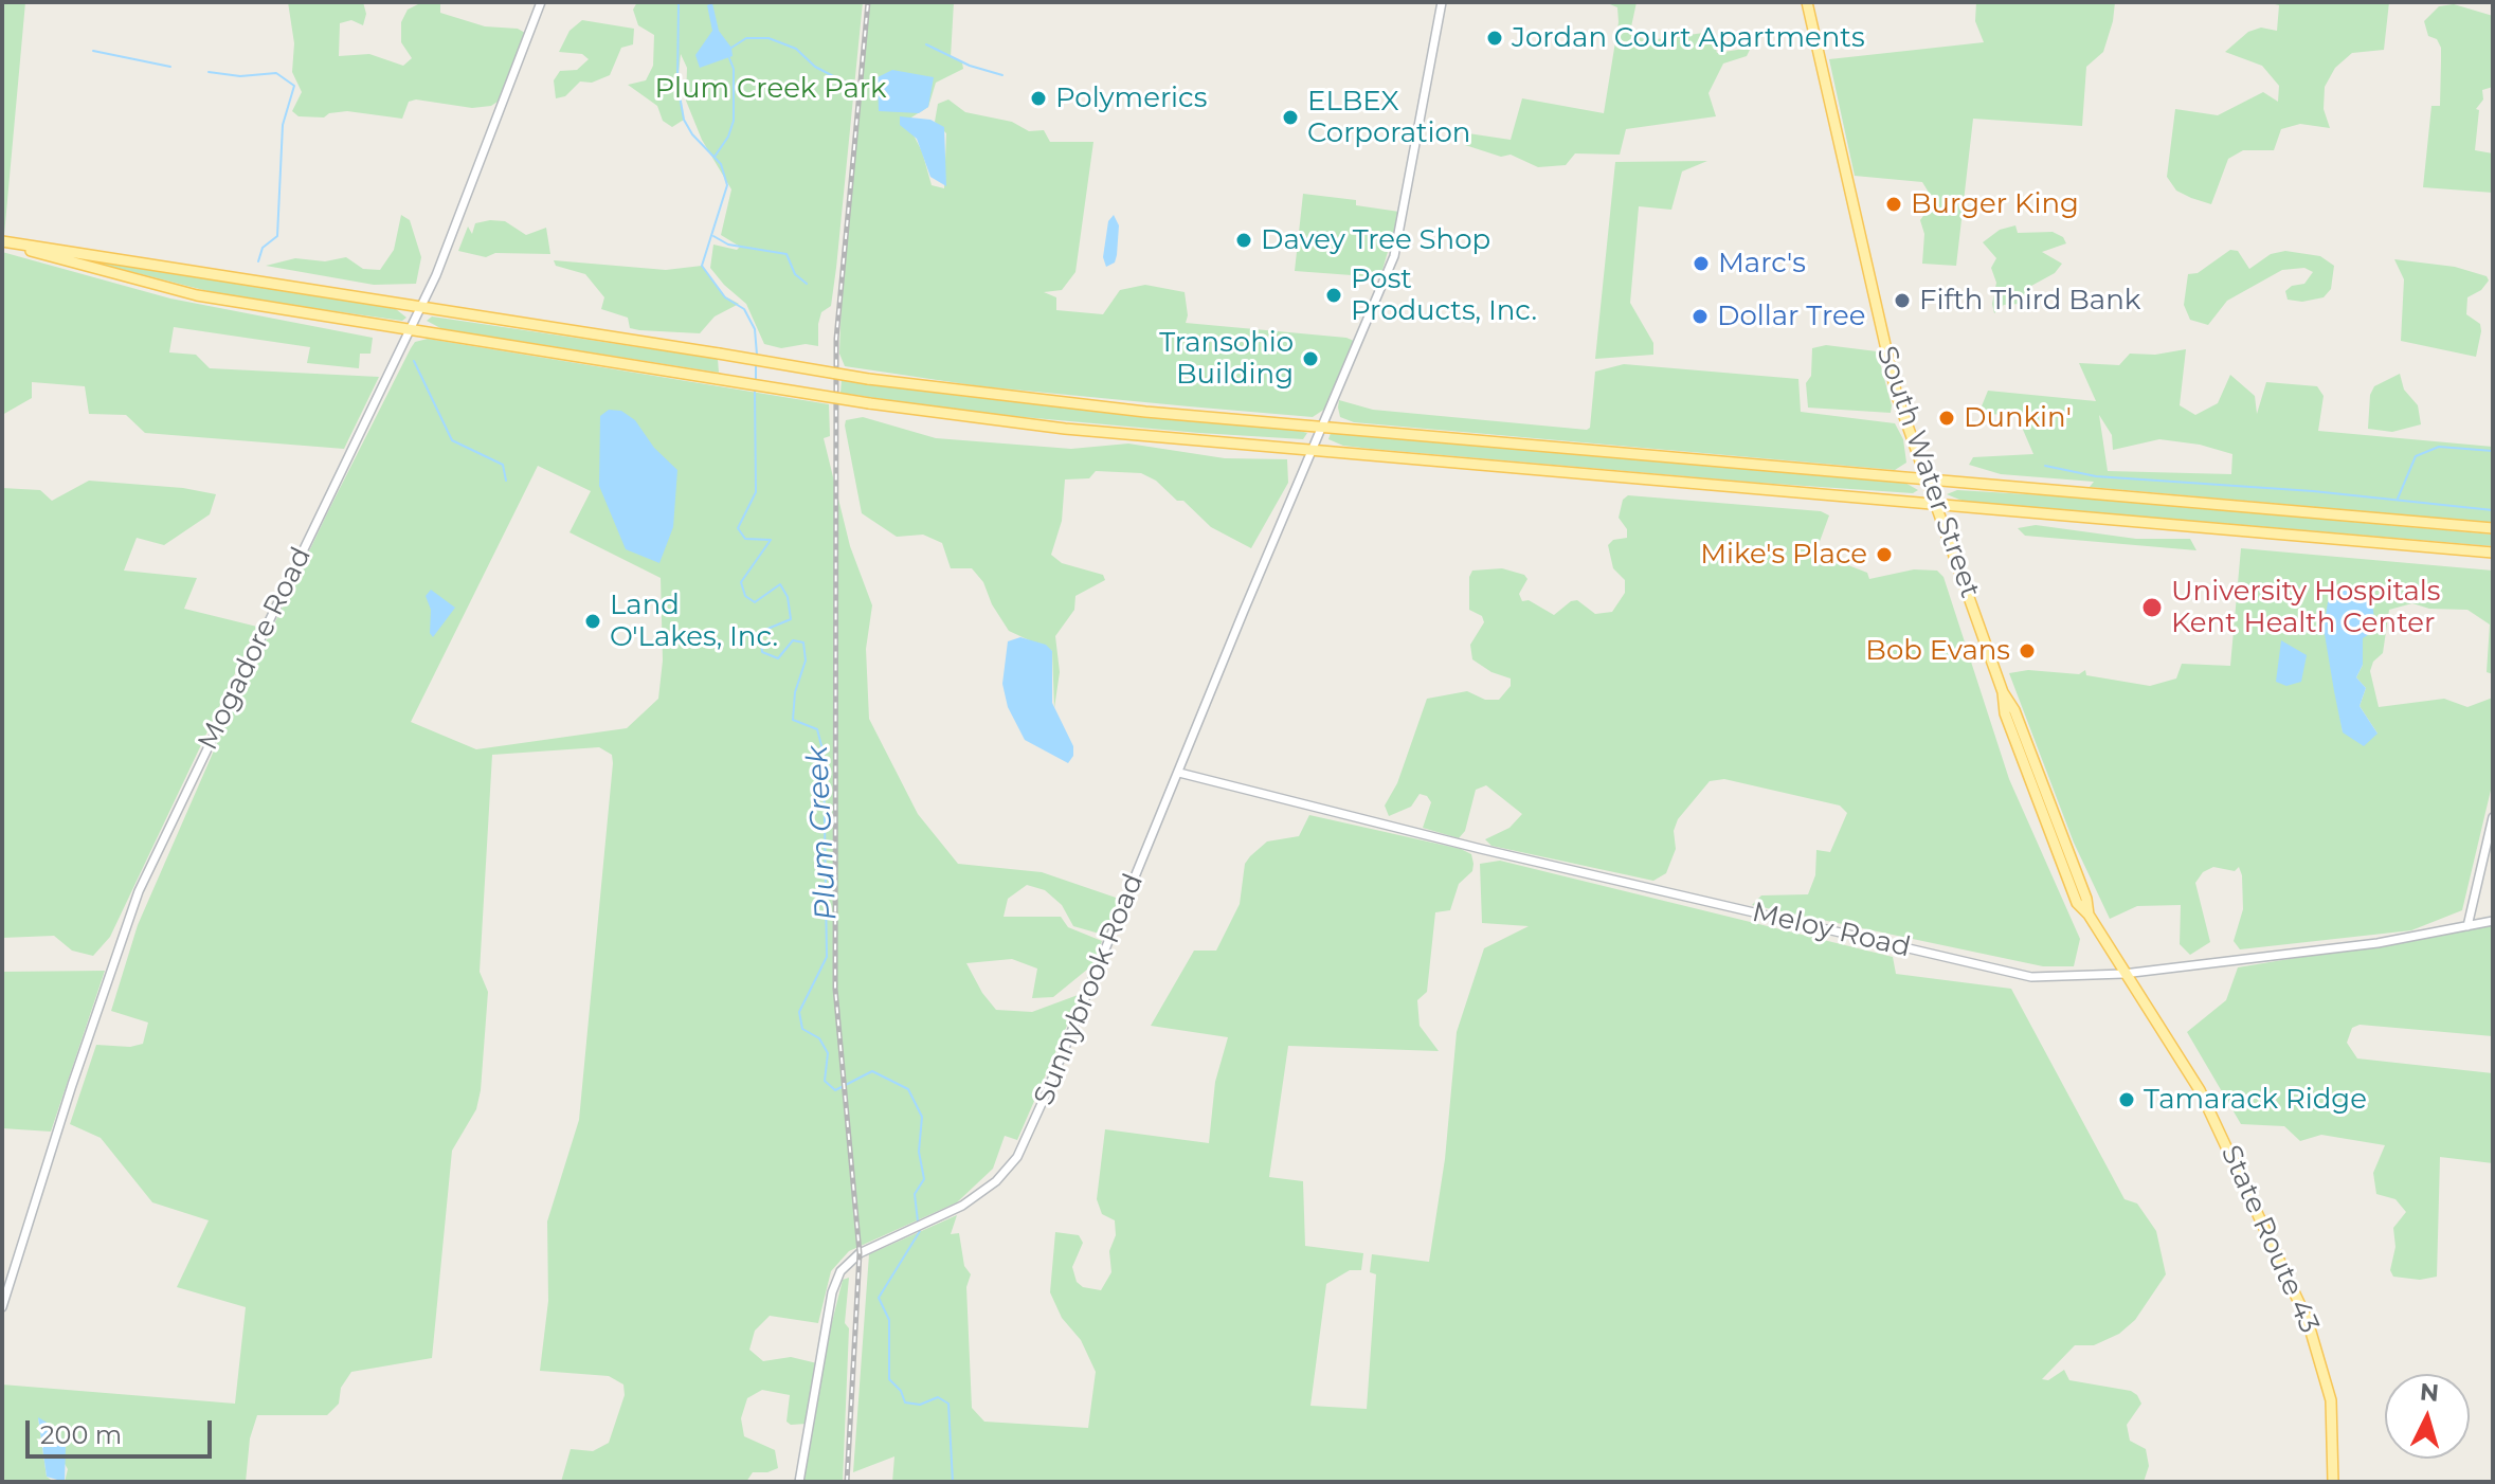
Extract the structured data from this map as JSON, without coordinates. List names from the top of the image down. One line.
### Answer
{"streets":{"main road":["South Water Street","State Route 43"],"street":["Mogadore Road","Meloy Road","Sunnybrook Road"]},"crossings":[["South Water Street","Meloy Road"],["South Water Street","State Route 43"],["Meloy Road","Sunnybrook Road"],["Meloy Road","State Route 43"]],"water":["Plum Creek"],"parks":["Plum Creek Park"],"places":["Jordan Court Apartments","Polymerics","ELBEX Corporation","Burger King","Davey Tree Shop","Marc's","Post Products, Inc.","Fifth Third Bank","Dollar Tree","Transohio Building","Dunkin'","Mike's Place","University Hospitals Kent Health Center","Land O'Lakes, Inc.","Bob Evans","Tamarack Ridge"],"scale_bar":"200 m","north":"top"}
